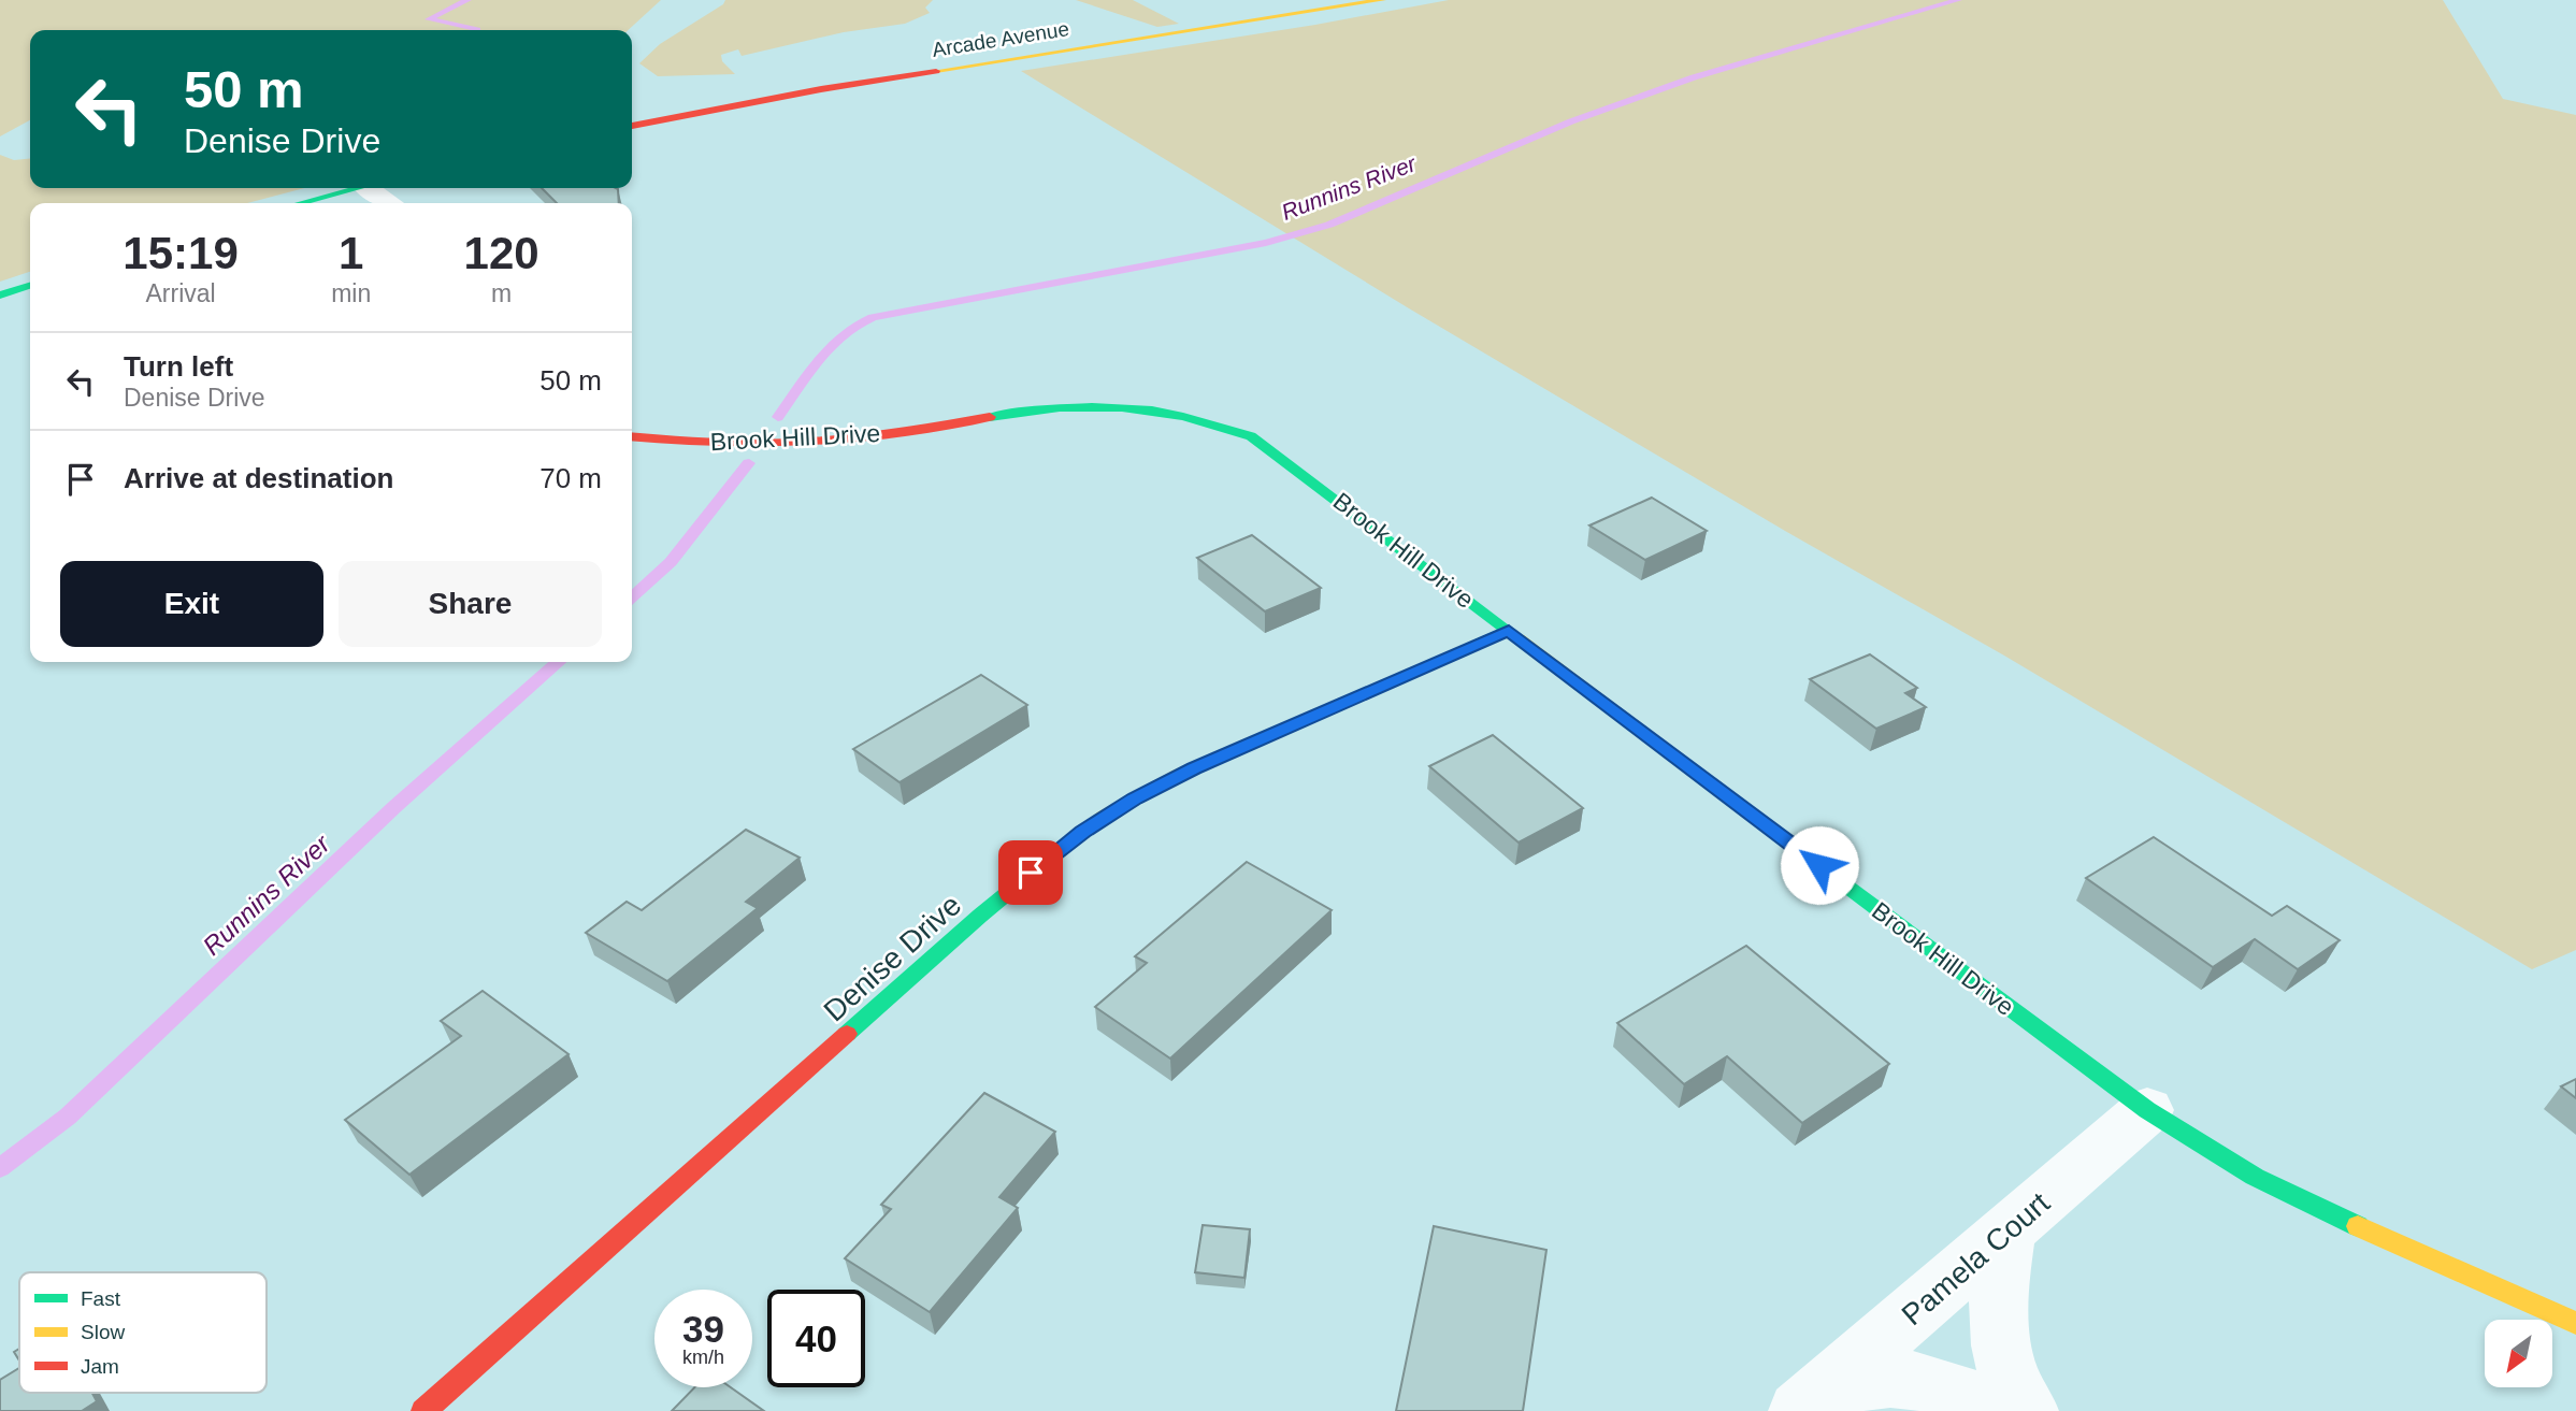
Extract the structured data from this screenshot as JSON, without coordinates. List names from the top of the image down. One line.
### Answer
{"streets":{"street":["Arcade Avenue","Brook Hill Drive","Denise Drive","Pamela Court"]},"crossings":[["Brook Hill Drive","Denise Drive"],["Brook Hill Drive","Pamela Court"]],"water":["Runnins River"],"legend":["Fast","Slow","Jam"],"north":"bottom left","page":{"turn":["50 m","Denise Drive"],"eta":["15:19","Arrival","1","min","120","m"],"list":[{"name":"Turn left","note":"Denise Drive","value":"50 m"},{"name":"Arrive at destination","value":"70 m"}],"buttons":["Exit","Share"],"speed":"39 km/h","limit":"40"}}
